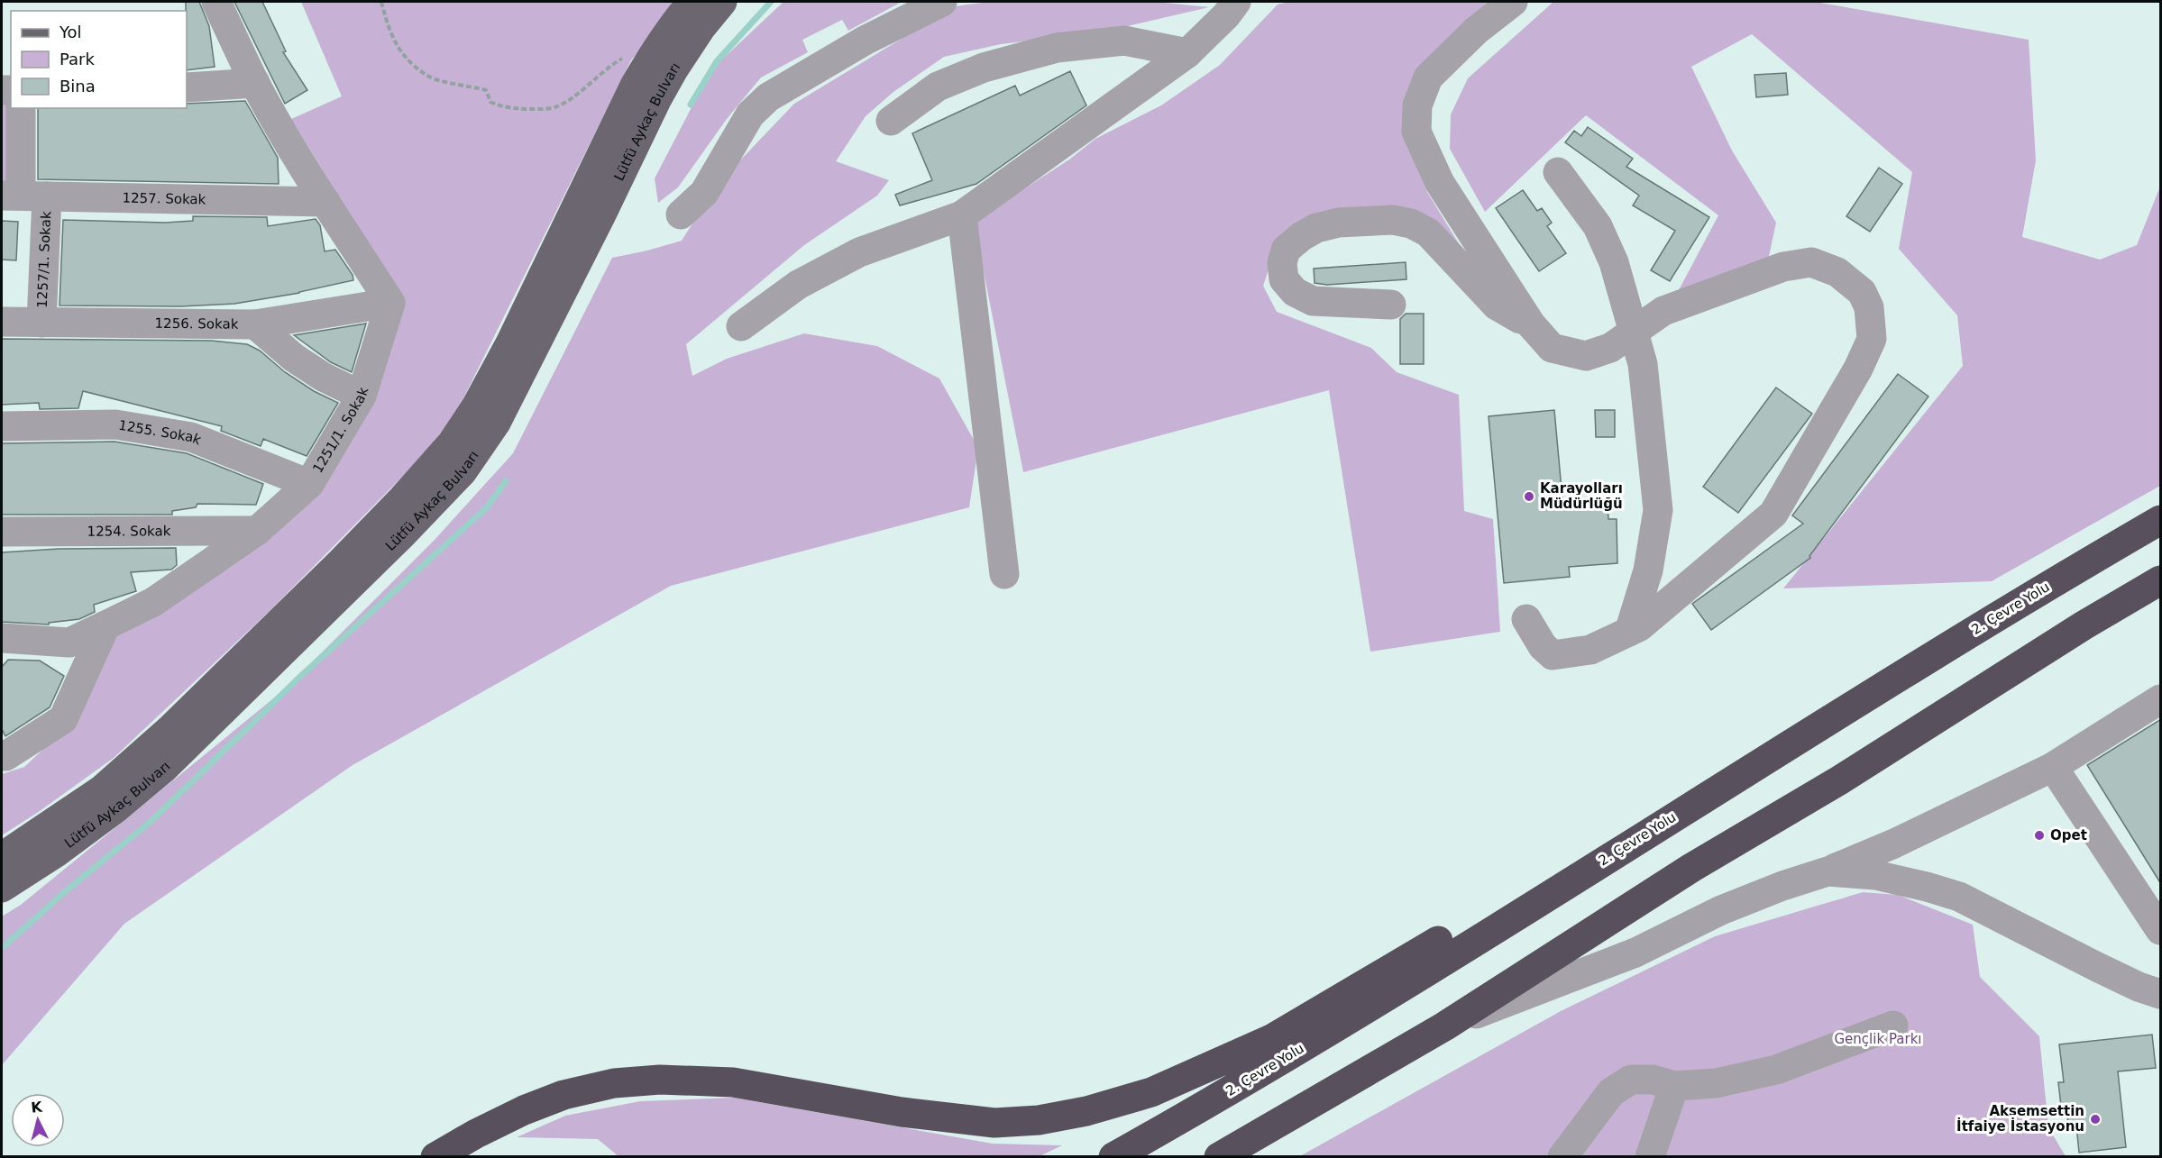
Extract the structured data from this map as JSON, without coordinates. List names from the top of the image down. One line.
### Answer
{"streets":{"highway":["2. Çevre Yolu"],"main road":["Lütfü Aykaç Bulvarı"],"street":["1257. Sokak","1257/1. Sokak","1256. Sokak","1251/1. Sokak","1255. Sokak","1254. Sokak"]},"crossings":[["1257. Sokak","1257/1. Sokak"],["1257/1. Sokak","1256. Sokak"],["1256. Sokak","1251/1. Sokak"],["1251/1. Sokak","1255. Sokak"],["1251/1. Sokak","1254. Sokak"]],"parks":["Gençlik Parkı"],"places":["Karayolları Müdürlüğü","Opet","Akşemsettin İtfaiye İstasyonu"],"legend":["Yol","Park","Bina"],"north":"top"}
